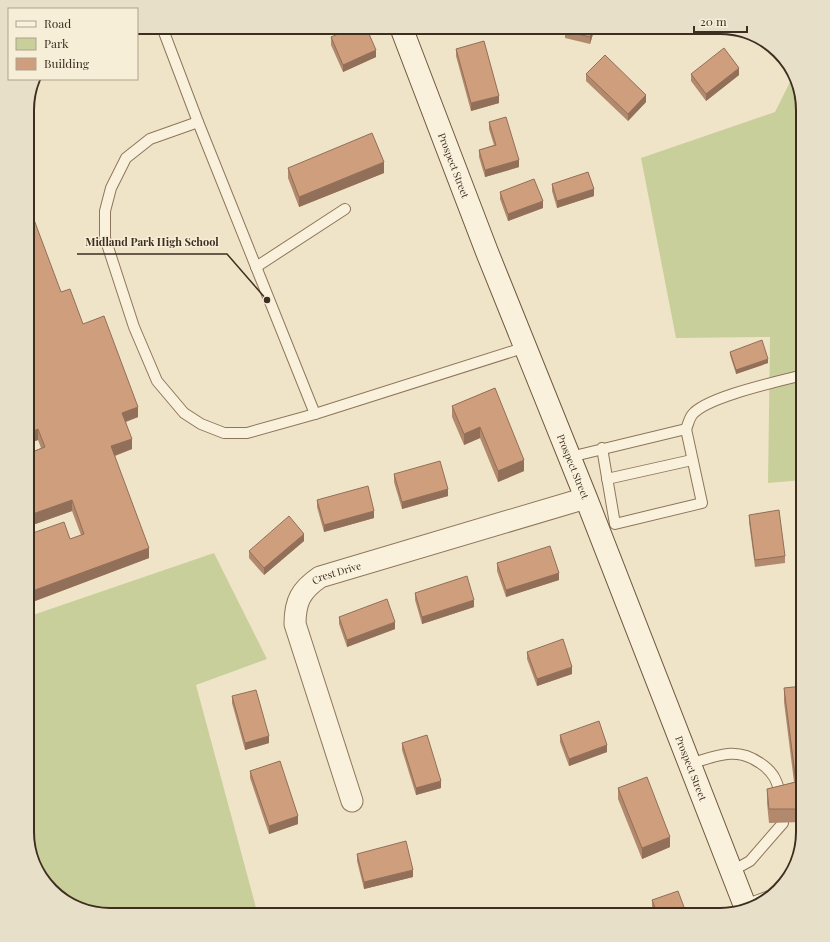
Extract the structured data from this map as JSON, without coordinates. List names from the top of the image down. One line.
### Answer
{"streets":{"main road":["Prospect Street"],"street":["Crest Drive"]},"crossings":[["Prospect Street","Crest Drive"]],"places":["Midland Park High School"],"legend":["Road","Park","Building"],"scale_bar":"20 m"}
